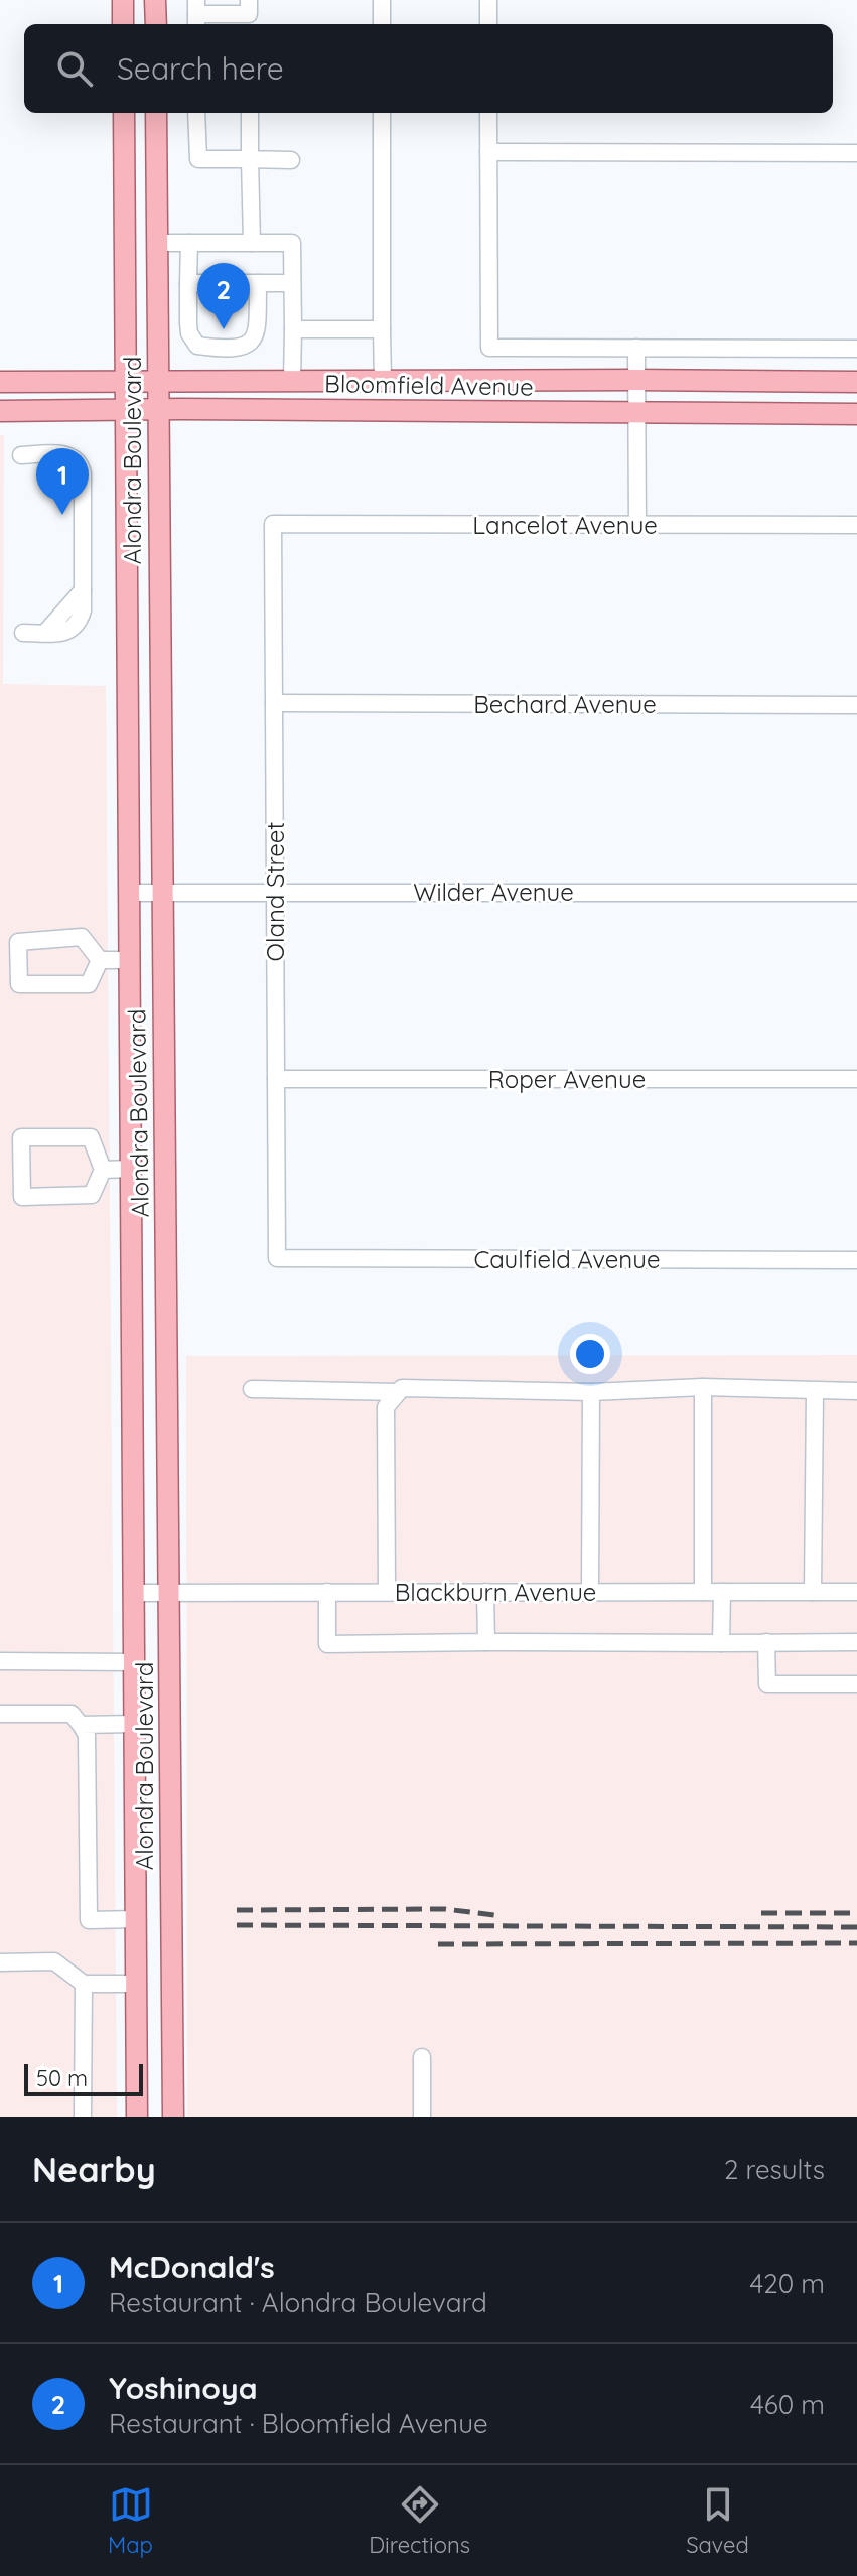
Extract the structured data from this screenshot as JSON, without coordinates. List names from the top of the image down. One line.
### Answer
{"streets":{"main road":["Bloomfield Avenue","Alondra Boulevard"],"street":["Lancelot Avenue","Bechard Avenue","Oland Street","Wilder Avenue","Roper Avenue","Caulfield Avenue","Blackburn Avenue"]},"crossings":[["Bloomfield Avenue","Alondra Boulevard"],["Alondra Boulevard","Wilder Avenue"],["Alondra Boulevard","Blackburn Avenue"],["Lancelot Avenue","Oland Street"],["Bechard Avenue","Oland Street"],["Oland Street","Wilder Avenue"],["Oland Street","Roper Avenue"],["Oland Street","Caulfield Avenue"]],"scale_bar":"50 m","page":{"search":"Search here","pins":["2","1"],"scale":"50 m","heading":["Nearby","2 results"],"list":[{"mark":"1","name":"McDonald's","note":"Restaurant · Alondra Boulevard","value":"420 m"},{"mark":"2","name":"Yoshinoya","note":"Restaurant · Bloomfield Avenue","value":"460 m"}],"nav":["Map","Directions","Saved"]}}
